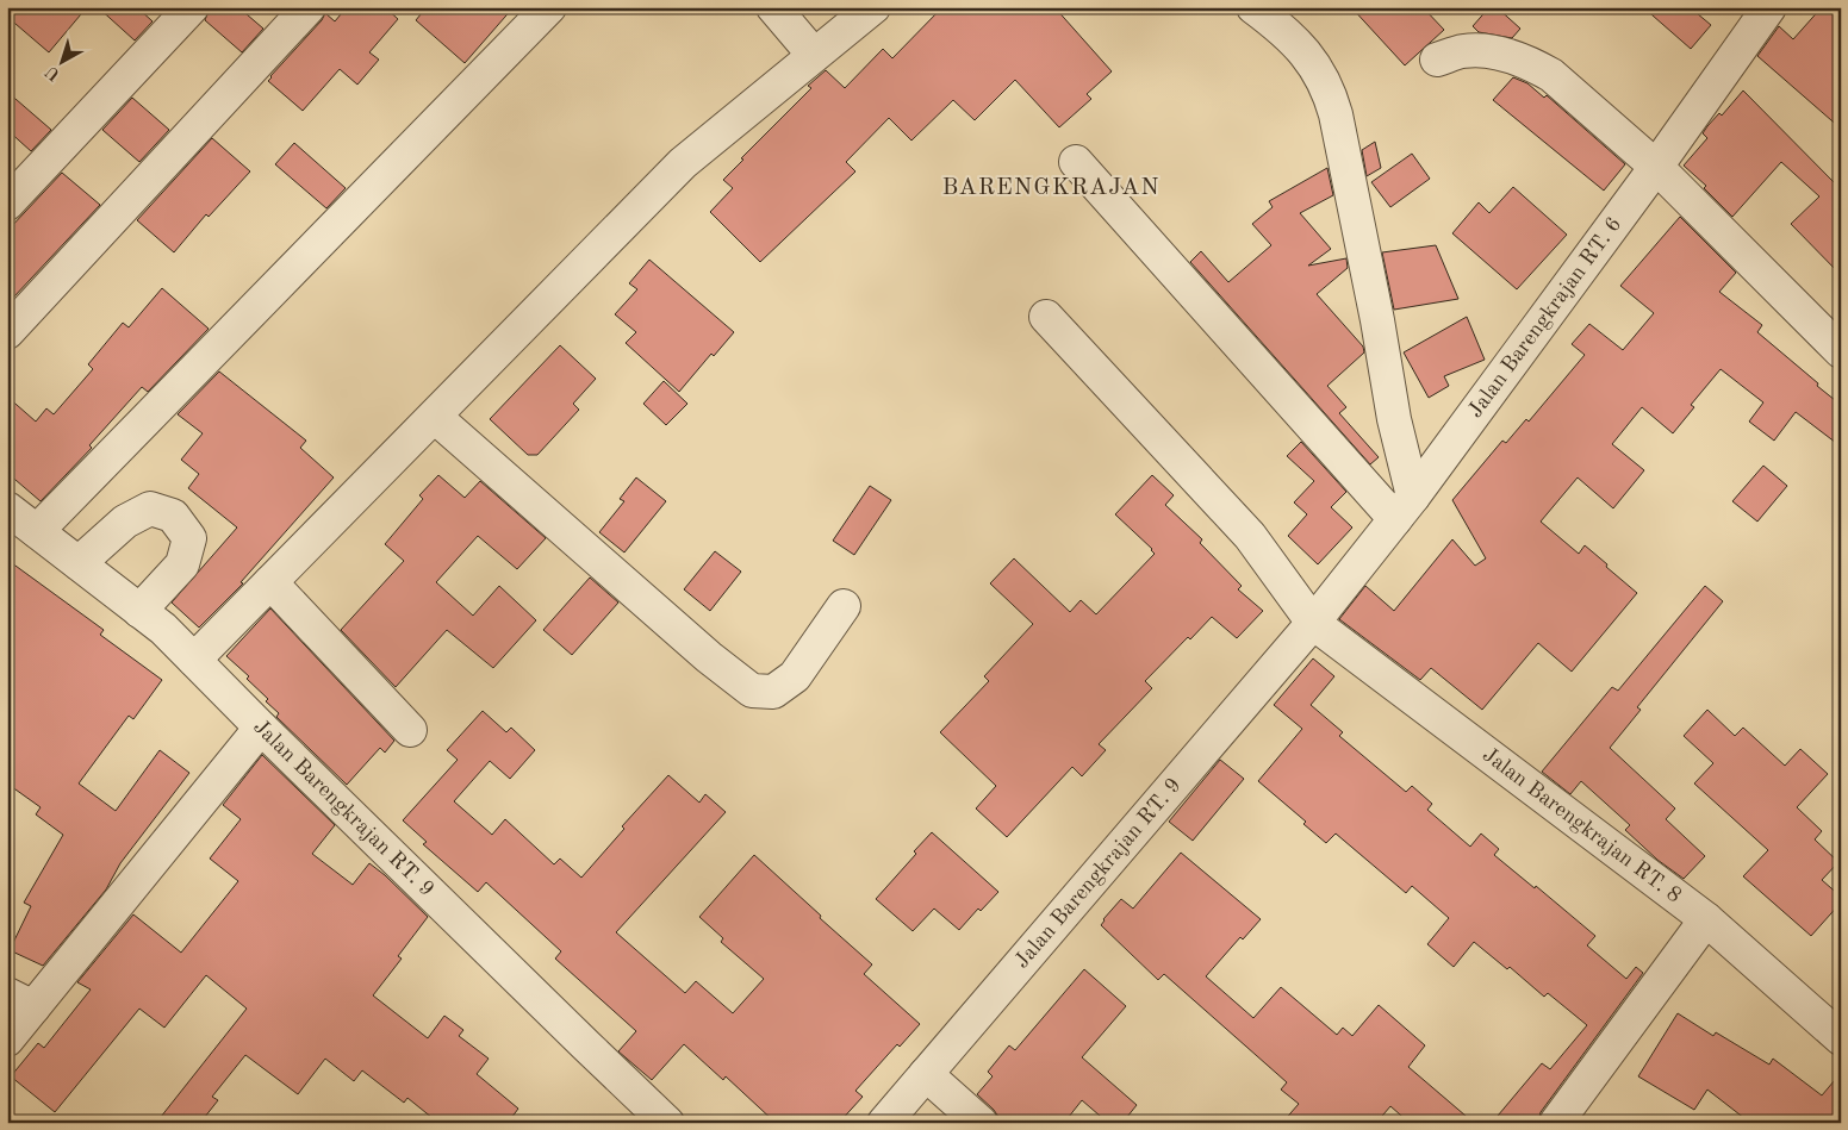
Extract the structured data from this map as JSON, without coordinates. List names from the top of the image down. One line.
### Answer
{"streets":{"street":["Jalan Barengkrajan RT. 6","Jalan Barengkrajan RT. 9","Jalan Barengkrajan RT. 8"]},"crossings":[["Jalan Barengkrajan RT. 6","Jalan Barengkrajan RT. 9"],["Jalan Barengkrajan RT. 6","Jalan Barengkrajan RT. 8"],["Jalan Barengkrajan RT. 9","Jalan Barengkrajan RT. 8"]],"districts":["BARENGKRAJAN"],"north":"bottom left"}
